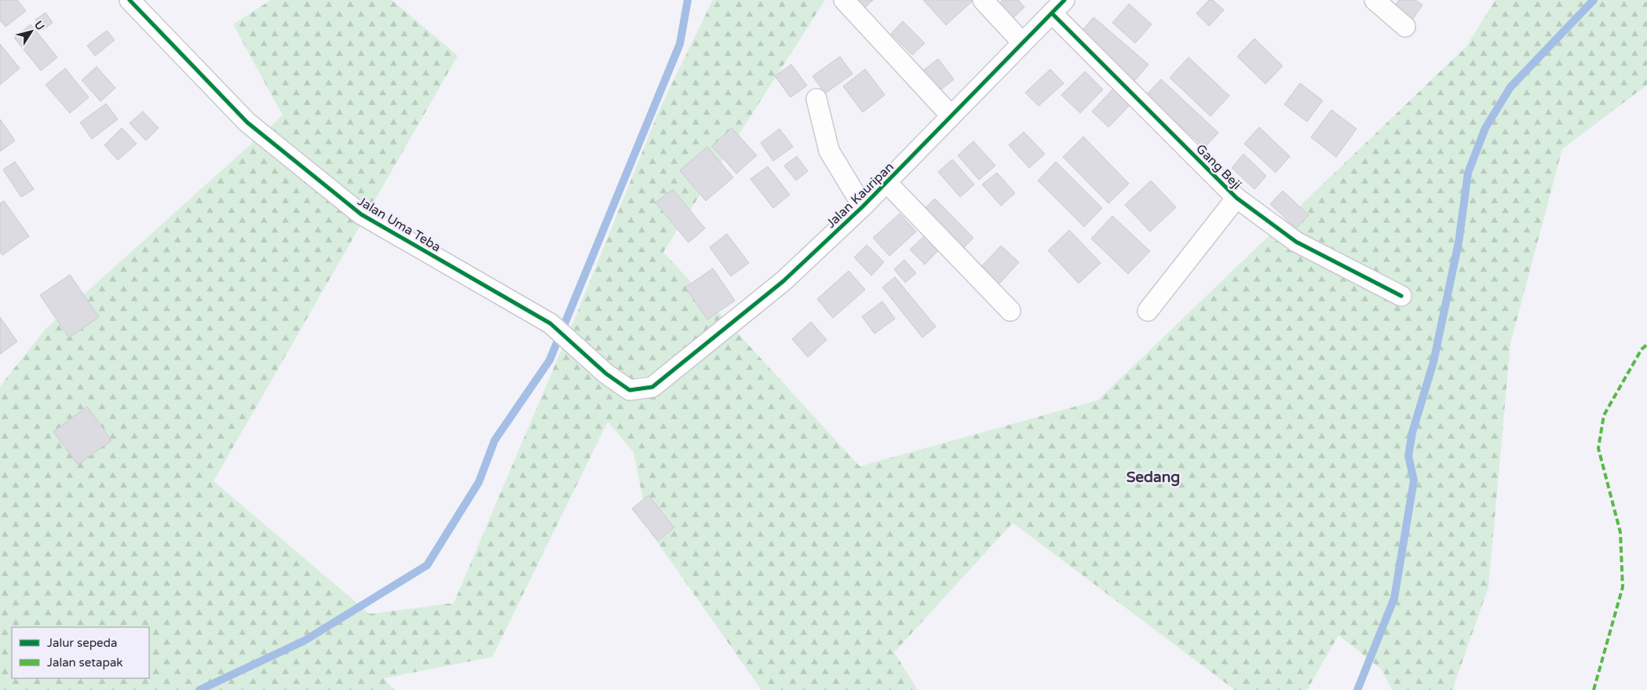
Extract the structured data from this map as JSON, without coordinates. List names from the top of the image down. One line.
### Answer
{"streets":{"street":["Gang Beji","Jalan Kauripan","Jalan Uma Teba"]},"crossings":[["Gang Beji","Jalan Kauripan"],["Jalan Kauripan","Jalan Uma Teba"]],"districts":["Sedang"],"legend":["Jalur sepeda","Jalan setapak"],"north":"top right"}
